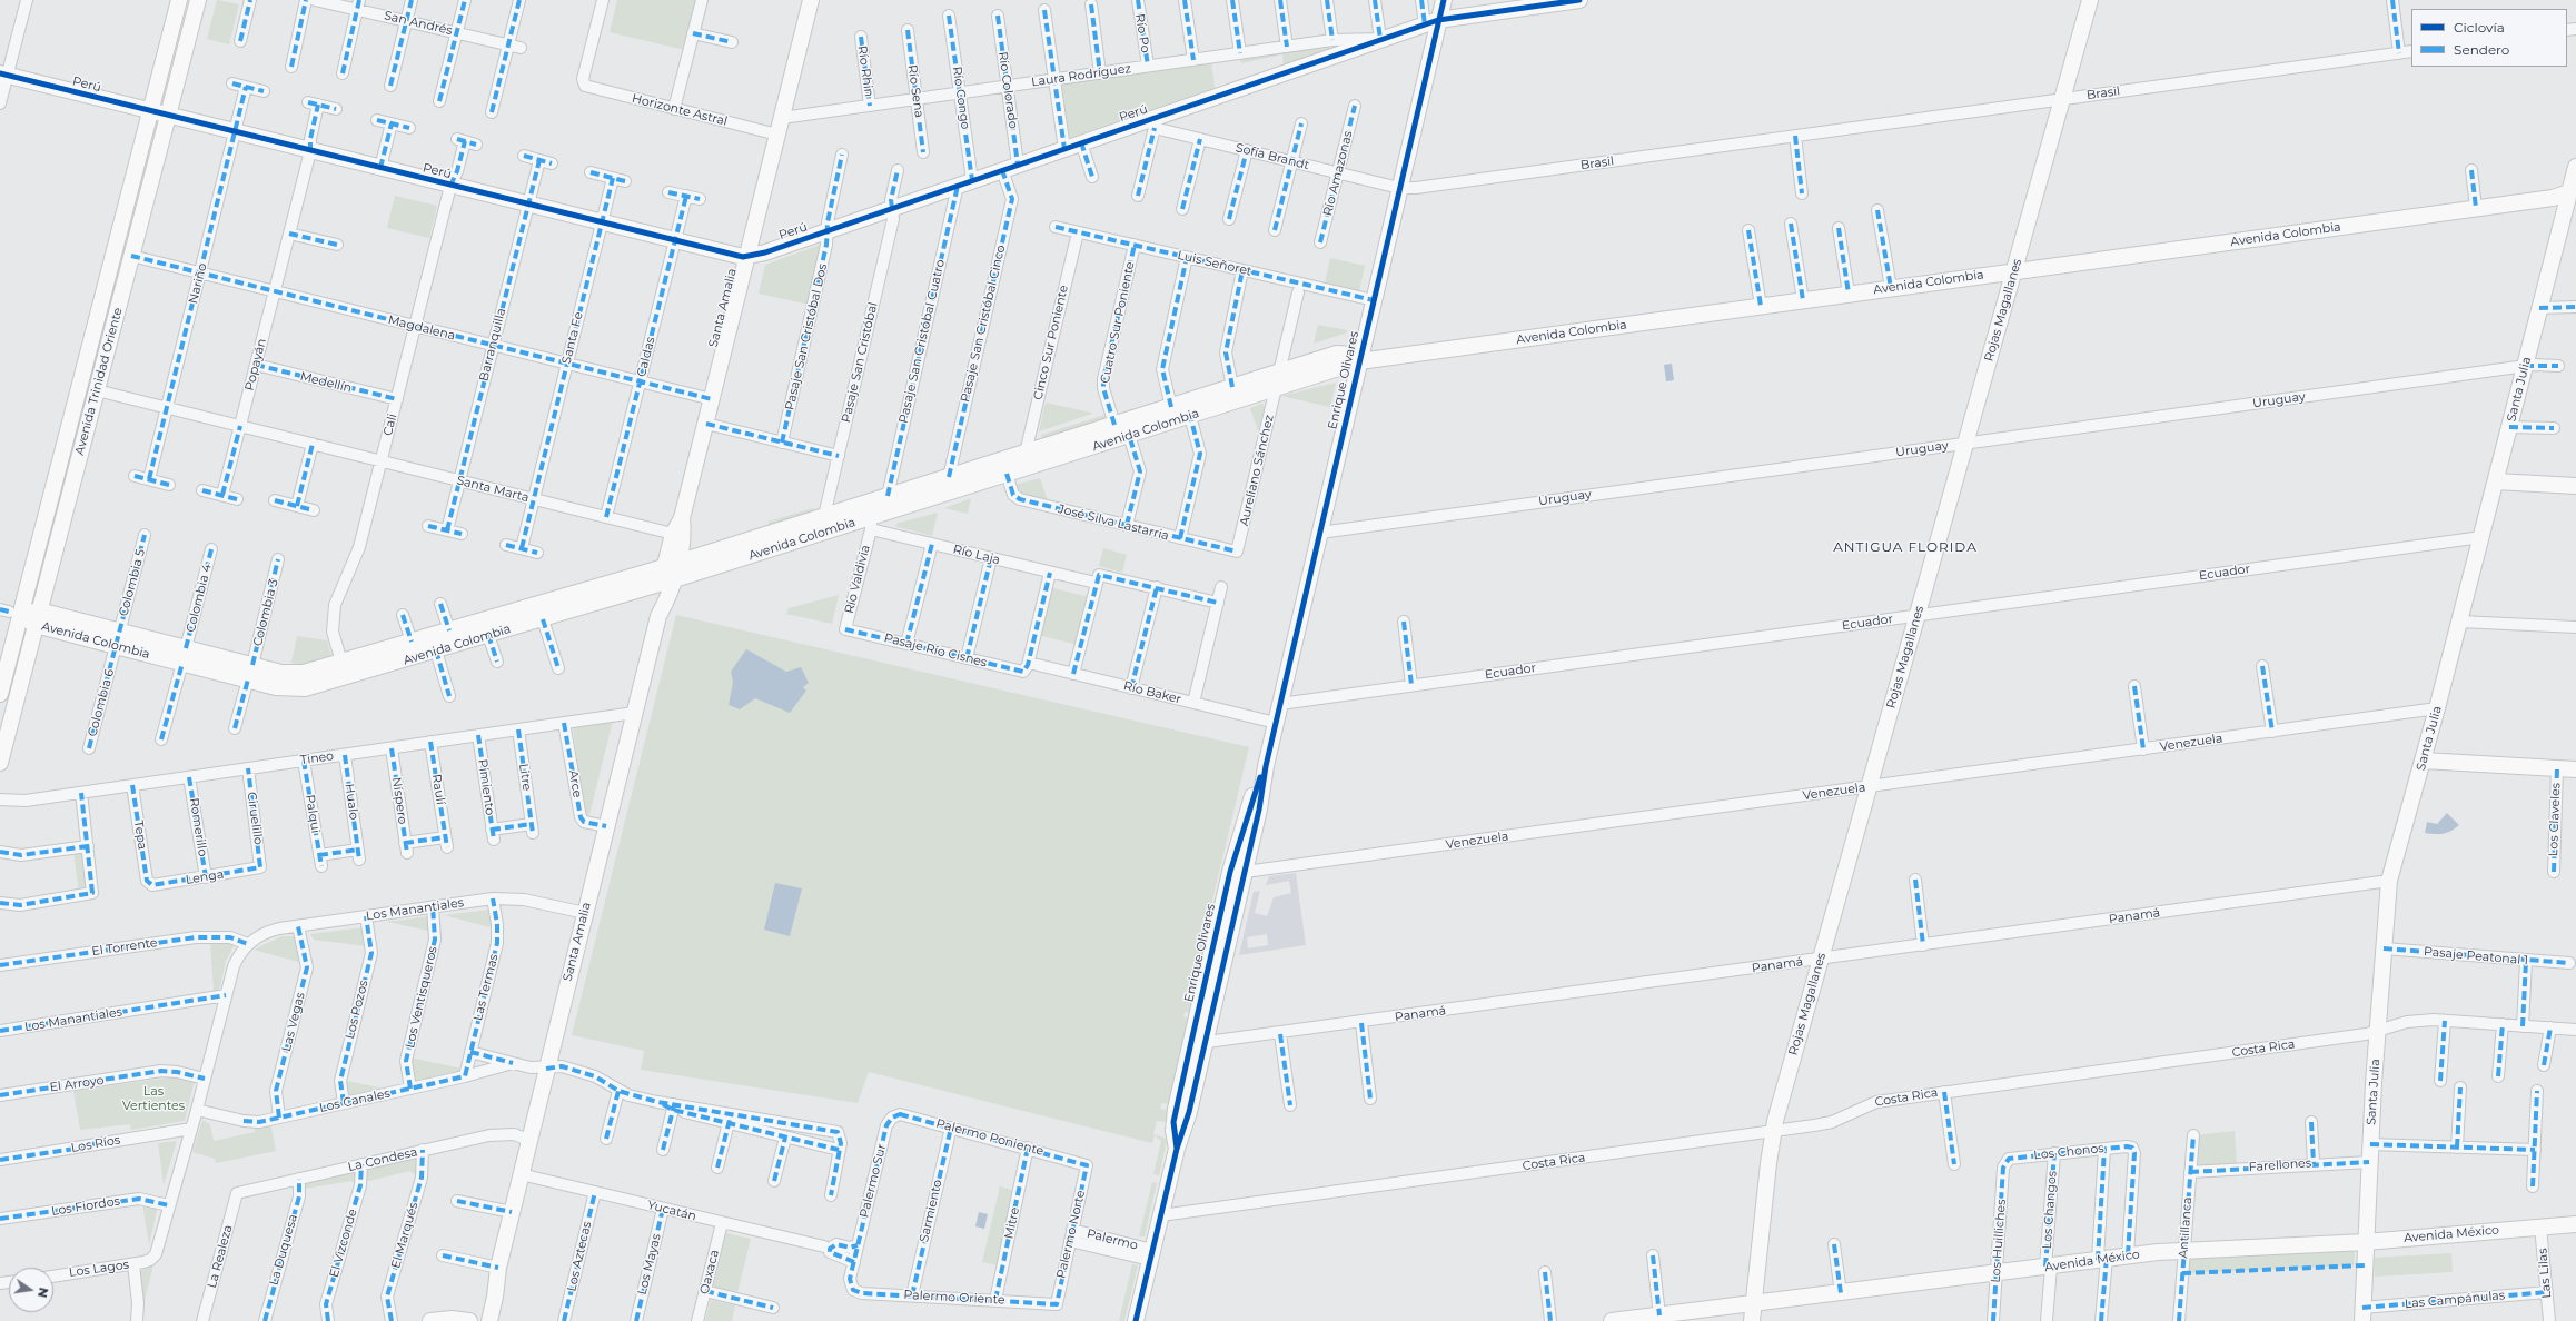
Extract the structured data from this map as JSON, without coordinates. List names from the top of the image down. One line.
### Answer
{"streets":{"main road":["Perú","Avenida Colombia","Santa Amalia","Rojas Magallanes","Enrique Olivares","Avenida Trinidad Oriente","Santa Julia","Avenida México"],"street":["San Andrés","Río Po","Río Rhin","Laura Rodríguez","Río Colorado","Río Sena","Brasil","Río Congo","Horizonte Astral","Sofía Brandt","Río Amazonas","Luis Señoret","Nariño","Cuatro Sur Poniente","Pasaje San Cristóbal Cinco","Magdalena","Pasaje San Cristóbal Dos","Santa Fe","Pasaje San Cristóbal Cuatro","Cinco Sur Poniente","Barranquilla","Caldas","Pasaje San Cristóbal","Popayán","Medellín","Uruguay","Cali","Aureliano Sánchez","Santa Marta","José Silva Lastarria","Río Laja","Ecuador","Río Valdivia","Colombia 5","Colombia 4","Colombia 3","Pasaje Río Cisnes","Río Baker","Colombia 6","Venezuela","Tineo","Litre","Arce","Pimiento","Raulí","Níspero","Hualo","Palqui","Ciruelillo","Los Claveles","Romerillo","Tepa","Lenga","Los Manantiales","Panamá","El Torrente","Pasaje Peatonal 1","Las Termas","Los Ventisqueros","Los Pozos","Las Vegas","Costa Rica","El Arroyo","Los Canales","Palermo Poniente","Los Ríos","Los Chonos","La Condesa","Farellones","Palermo Sur","Los Fiordos","Los Changos","Yucatán","Sarmiento","Mitre","Antillanca","Palermo Norte","El Marqués","Palermo","Los Huilliches","El Vizconde","La Duquesa","La Realeza","Los Aztecas","Los Mayas","Los Lagos","Oaxaca","Las Lilas","Palermo Oriente","Las Campánulas"]},"crossings":[["Río Po","Laura Rodríguez"],["Río Rhin","Laura Rodríguez"],["Laura Rodríguez","Perú"],["Laura Rodríguez","Río Colorado"],["Laura Rodríguez","Río Sena"],["Laura Rodríguez","Río Congo"],["Laura Rodríguez","Santa Amalia"],["Perú","Río Colorado"],["Perú","Río Congo"],["Perú","Sofía Brandt"],["Perú","Nariño"],["Perú","Santa Amalia"],["Perú","Pasaje San Cristóbal Cinco"],["Perú","Pasaje San Cristóbal Dos"],["Perú","Santa Fe"],["Perú","Pasaje San Cristóbal Cuatro"],["Perú","Barranquilla"],["Perú","Caldas"],["Perú","Pasaje San Cristóbal"],["Perú","Popayán"],["Perú","Enrique Olivares"],["Perú","Avenida Trinidad Oriente"],["Perú","Cali"],["Brasil","Sofía Brandt"],["Brasil","Rojas Magallanes"],["Brasil","Enrique Olivares"],["Horizonte Astral","Santa Amalia"],["Sofía Brandt","Río Amazonas"],["Sofía Brandt","Enrique Olivares"],["Avenida Colombia","Santa Amalia"],["Avenida Colombia","Rojas Magallanes"],["Avenida Colombia","Cuatro Sur Poniente"],["Avenida Colombia","Pasaje San Cristóbal Cinco"],["Avenida Colombia","Pasaje San Cristóbal Cuatro"],["Avenida Colombia","Cinco Sur Poniente"],["Avenida Colombia","Pasaje San Cristóbal"],["Avenida Colombia","Enrique Olivares"],["Avenida Colombia","Avenida Trinidad Oriente"],["Avenida Colombia","Santa Julia"],["Avenida Colombia","Cali"],["Avenida Colombia","Aureliano Sánchez"],["Avenida Colombia","José Silva Lastarria"],["Avenida Colombia","Río Laja"],["Avenida Colombia","Río Valdivia"],["Avenida Colombia","Colombia 5"],["Avenida Colombia","Colombia 4"],["Avenida Colombia","Colombia 3"],["Avenida Colombia","Colombia 6"],["Luis Señoret","Cuatro Sur Poniente"],["Luis Señoret","Cinco Sur Poniente"],["Luis Señoret","Enrique Olivares"],["Nariño","Magdalena"],["Nariño","Santa Marta"],["Santa Amalia","Magdalena"],["Santa Amalia","Santa Marta"],["Santa Amalia","Tineo"],["Santa Amalia","Arce"],["Santa Amalia","Los Manantiales"],["Santa Amalia","Los Canales"],["Santa Amalia","La Condesa"],["Santa Amalia","Yucatán"],["Rojas Magallanes","Uruguay"],["Rojas Magallanes","Ecuador"],["Rojas Magallanes","Venezuela"],["Rojas Magallanes","Panamá"],["Rojas Magallanes","Costa Rica"],["Rojas Magallanes","Avenida México"],["Magdalena","Santa Fe"],["Magdalena","Barranquilla"],["Magdalena","Caldas"],["Magdalena","Popayán"],["Magdalena","Avenida Trinidad Oriente"],["Magdalena","Cali"],["Santa Fe","Santa Marta"],["Barranquilla","Santa Marta"],["Caldas","Santa Marta"],["Popayán","Medellín"],["Popayán","Santa Marta"],["Enrique Olivares","Uruguay"],["Enrique Olivares","Ecuador"],["Enrique Olivares","Río Baker"],["Enrique Olivares","Venezuela"],["Enrique Olivares","Panamá"],["Enrique Olivares","Costa Rica"],["Enrique Olivares","Palermo"],["Avenida Trinidad Oriente","Santa Marta"],["Medellín","Cali"],["Santa Julia","Uruguay"],["Santa Julia","Ecuador"],["Santa Julia","Venezuela"],["Santa Julia","Panamá"],["Santa Julia","Pasaje Peatonal 1"],["Santa Julia","Costa Rica"],["Santa Julia","Farellones"],["Santa Julia","Avenida México"],["Santa Julia","Las Campánulas"],["Cali","Santa Marta"],["Aureliano Sánchez","José Silva Lastarria"],["Río Laja","Río Valdivia"],["Río Valdivia","Pasaje Río Cisnes"],["Colombia 5","Colombia 6"],["Pasaje Río Cisnes","Río Baker"],["Tineo","Litre"],["Tineo","Arce"],["Tineo","Pimiento"],["Tineo","Raulí"],["Tineo","Níspero"],["Tineo","Hualo"],["Tineo","Palqui"],["Tineo","Ciruelillo"],["Tineo","Romerillo"],["Tineo","Tepa"],["Litre","Pimiento"],["Raulí","Níspero"],["Hualo","Palqui"],["Ciruelillo","Lenga"],["Romerillo","Lenga"],["Tepa","Lenga"],["Los Manantiales","El Torrente"],["Los Manantiales","Las Termas"],["Los Manantiales","Los Ventisqueros"],["Los Manantiales","Los Pozos"],["Los Manantiales","Las Vegas"],["Las Termas","Los Canales"],["Los Ventisqueros","Los Canales"],["Los Pozos","Los Canales"],["Las Vegas","Los Canales"],["Palermo Poniente","Palermo Sur"],["Palermo Poniente","Sarmiento"],["Palermo Poniente","Mitre"],["Palermo Poniente","Palermo Norte"],["Los Chonos","Los Changos"],["Los Chonos","Avenida México"],["Los Chonos","Los Huilliches"],["La Condesa","El Marqués"],["La Condesa","El Vizconde"],["La Condesa","La Duquesa"],["La Condesa","La Realeza"],["Farellones","Antillanca"],["Palermo Sur","Palermo Oriente"],["Los Fiordos","Los Lagos"],["Los Changos","Avenida México"],["Yucatán","Los Aztecas"],["Yucatán","Los Mayas"],["Yucatán","Oaxaca"],["Sarmiento","Palermo Oriente"],["Mitre","Palermo Oriente"],["Antillanca","Avenida México"],["Palermo Norte","Palermo"],["Palermo Norte","Palermo Oriente"],["Avenida México","Los Huilliches"],["Avenida México","Las Lilas"],["Las Lilas","Las Campánulas"]],"districts":["ANTIGUA FLORIDA"],"parks":["Las Vertientes"],"legend":["Ciclovía","Sendero"],"north":"right"}
